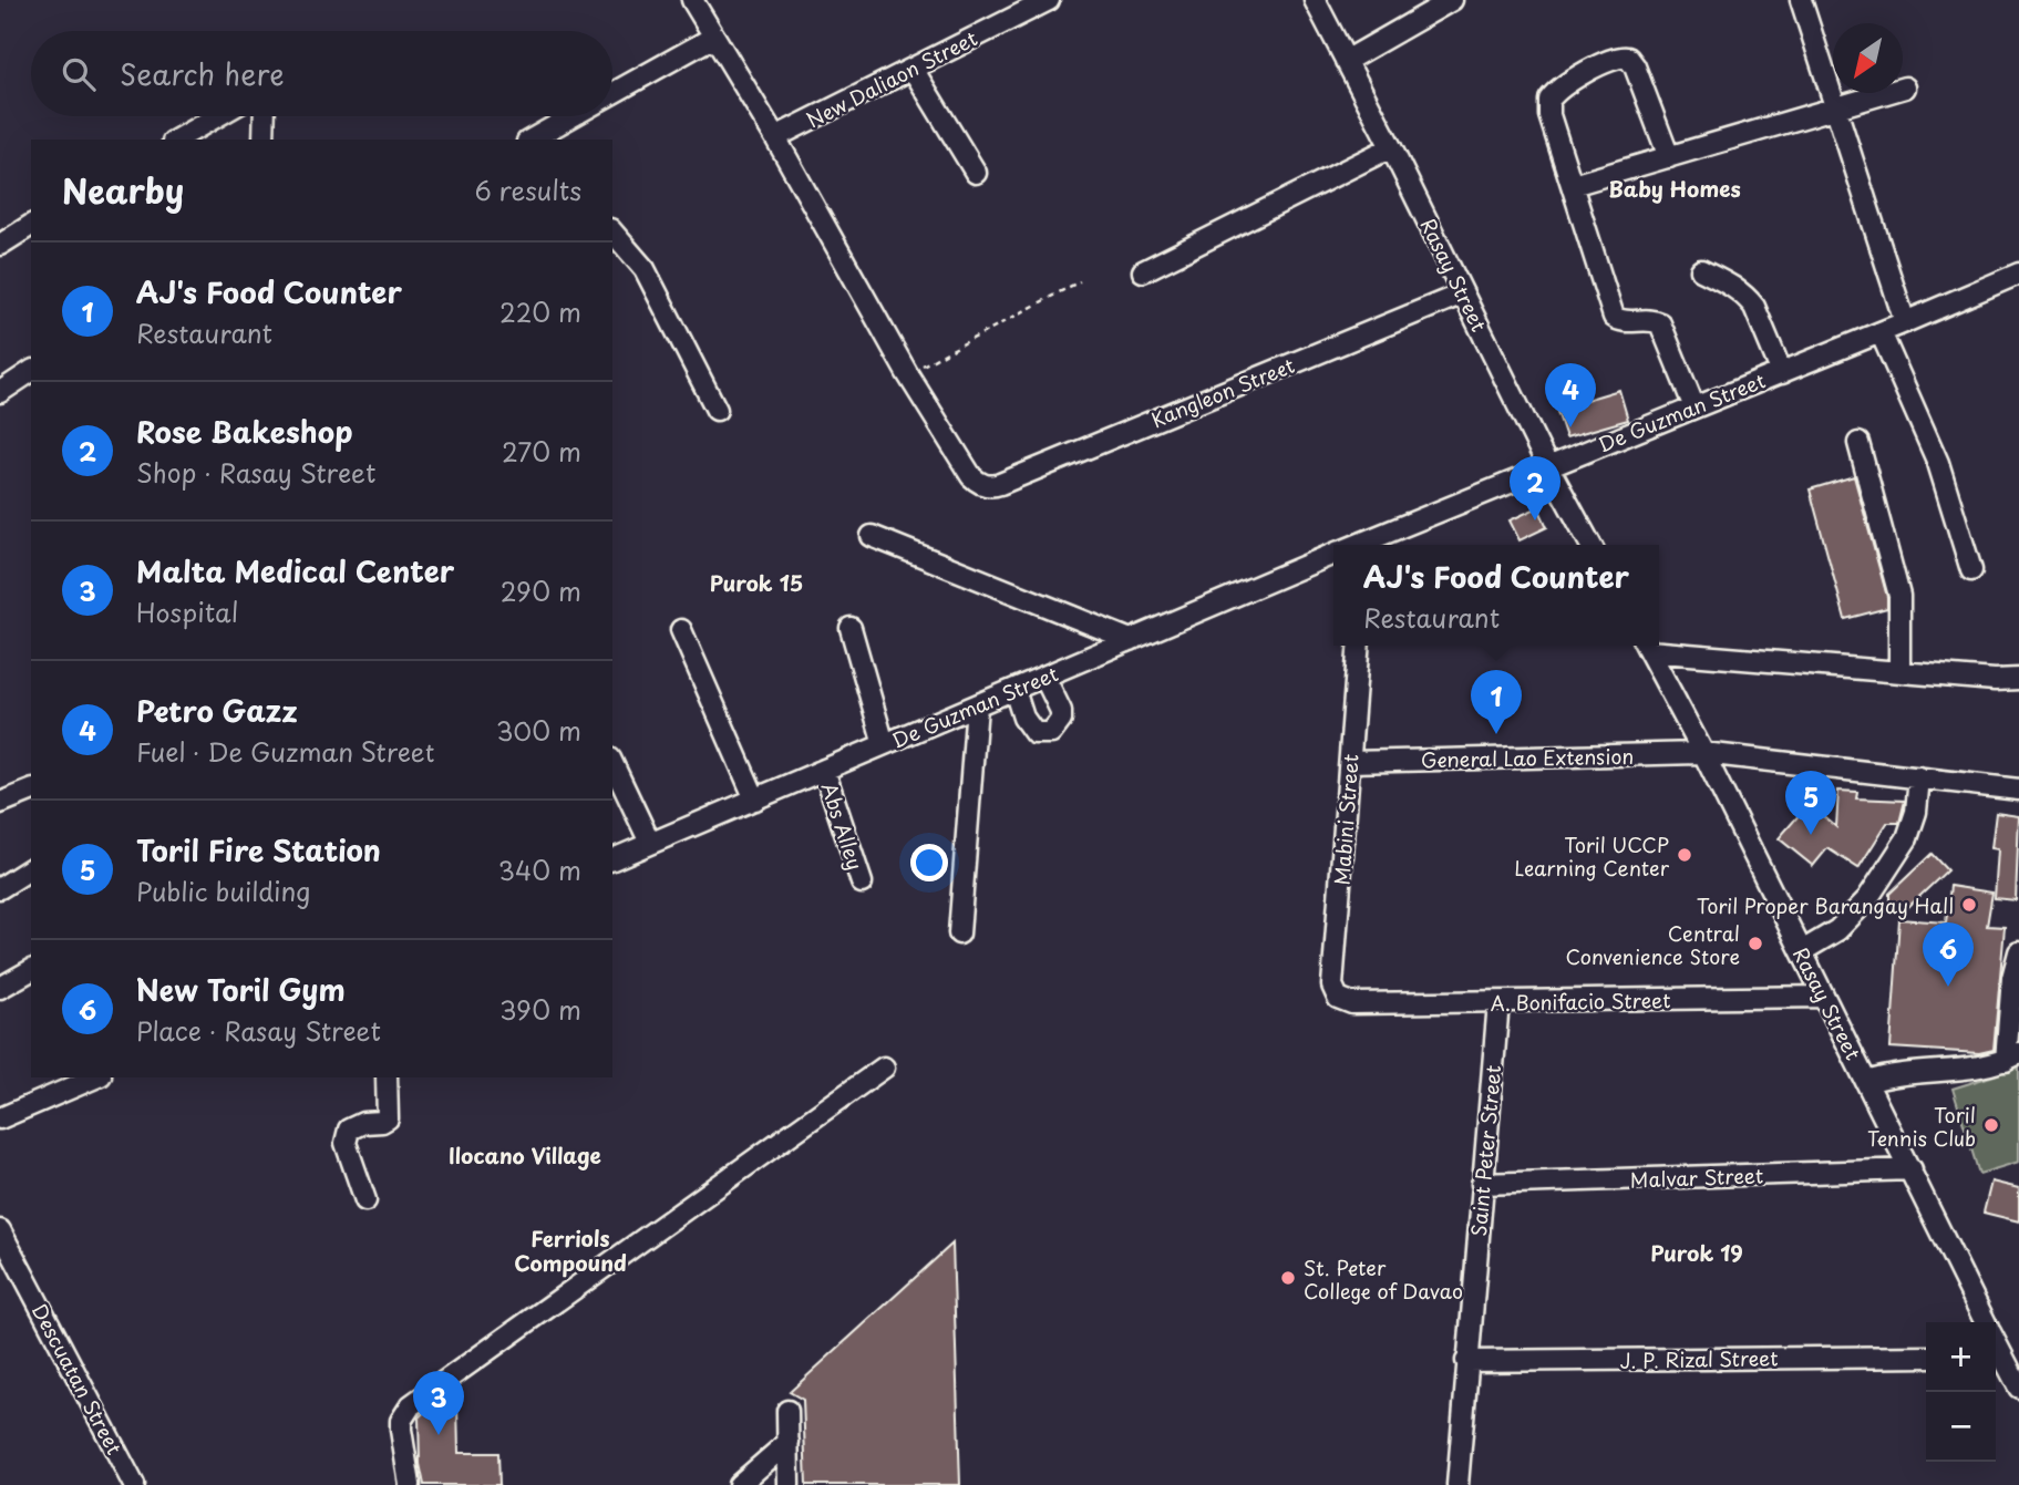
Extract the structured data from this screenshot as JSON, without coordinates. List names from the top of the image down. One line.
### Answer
{"streets":{"street":["New Daliaon Street","Rasay Street","Kangleon Street","De Guzman Street","General Lao Extension","Mabini Street","Abs Alley","A. Bonifacio Street","Saint Peter Street","Malvar Street","J. P. Rizal Street","Descuatan Street"]},"crossings":[["Rasay Street","Kangleon Street"],["Rasay Street","De Guzman Street"],["Rasay Street","General Lao Extension"],["Rasay Street","A. Bonifacio Street"],["Rasay Street","Malvar Street"],["De Guzman Street","Abs Alley"],["General Lao Extension","Mabini Street"],["Mabini Street","A. Bonifacio Street"],["A. Bonifacio Street","Saint Peter Street"],["Saint Peter Street","Malvar Street"],["Saint Peter Street","J. P. Rizal Street"]],"districts":["Baby Homes","Purok 15","Ilocano Village","Ferriols Compound","Purok 19"],"places":["Toril UCCP Learning Center","Toril Proper Barangay Hall","Central Convenience Store","Toril Tennis Club","St. Peter College of Davao"],"north":"bottom left","page":{"search":"Search here","heading":["Nearby","6 results"],"list":[{"mark":"1","name":"AJ's Food Counter","note":"Restaurant","value":"220 m"},{"mark":"2","name":"Rose Bakeshop","note":"Shop · Rasay Street","value":"270 m"},{"mark":"3","name":"Malta Medical Center","note":"Hospital","value":"290 m"},{"mark":"4","name":"Petro Gazz","note":"Fuel · De Guzman Street","value":"300 m"},{"mark":"5","name":"Toril Fire Station","note":"Public building","value":"340 m"},{"mark":"6","name":"New Toril Gym","note":"Place · Rasay Street","value":"390 m"}],"pins":["4","2","1","5","6","3"],"popup":["AJ's Food Counter","Restaurant"],"map_buttons":["+","−"]}}
